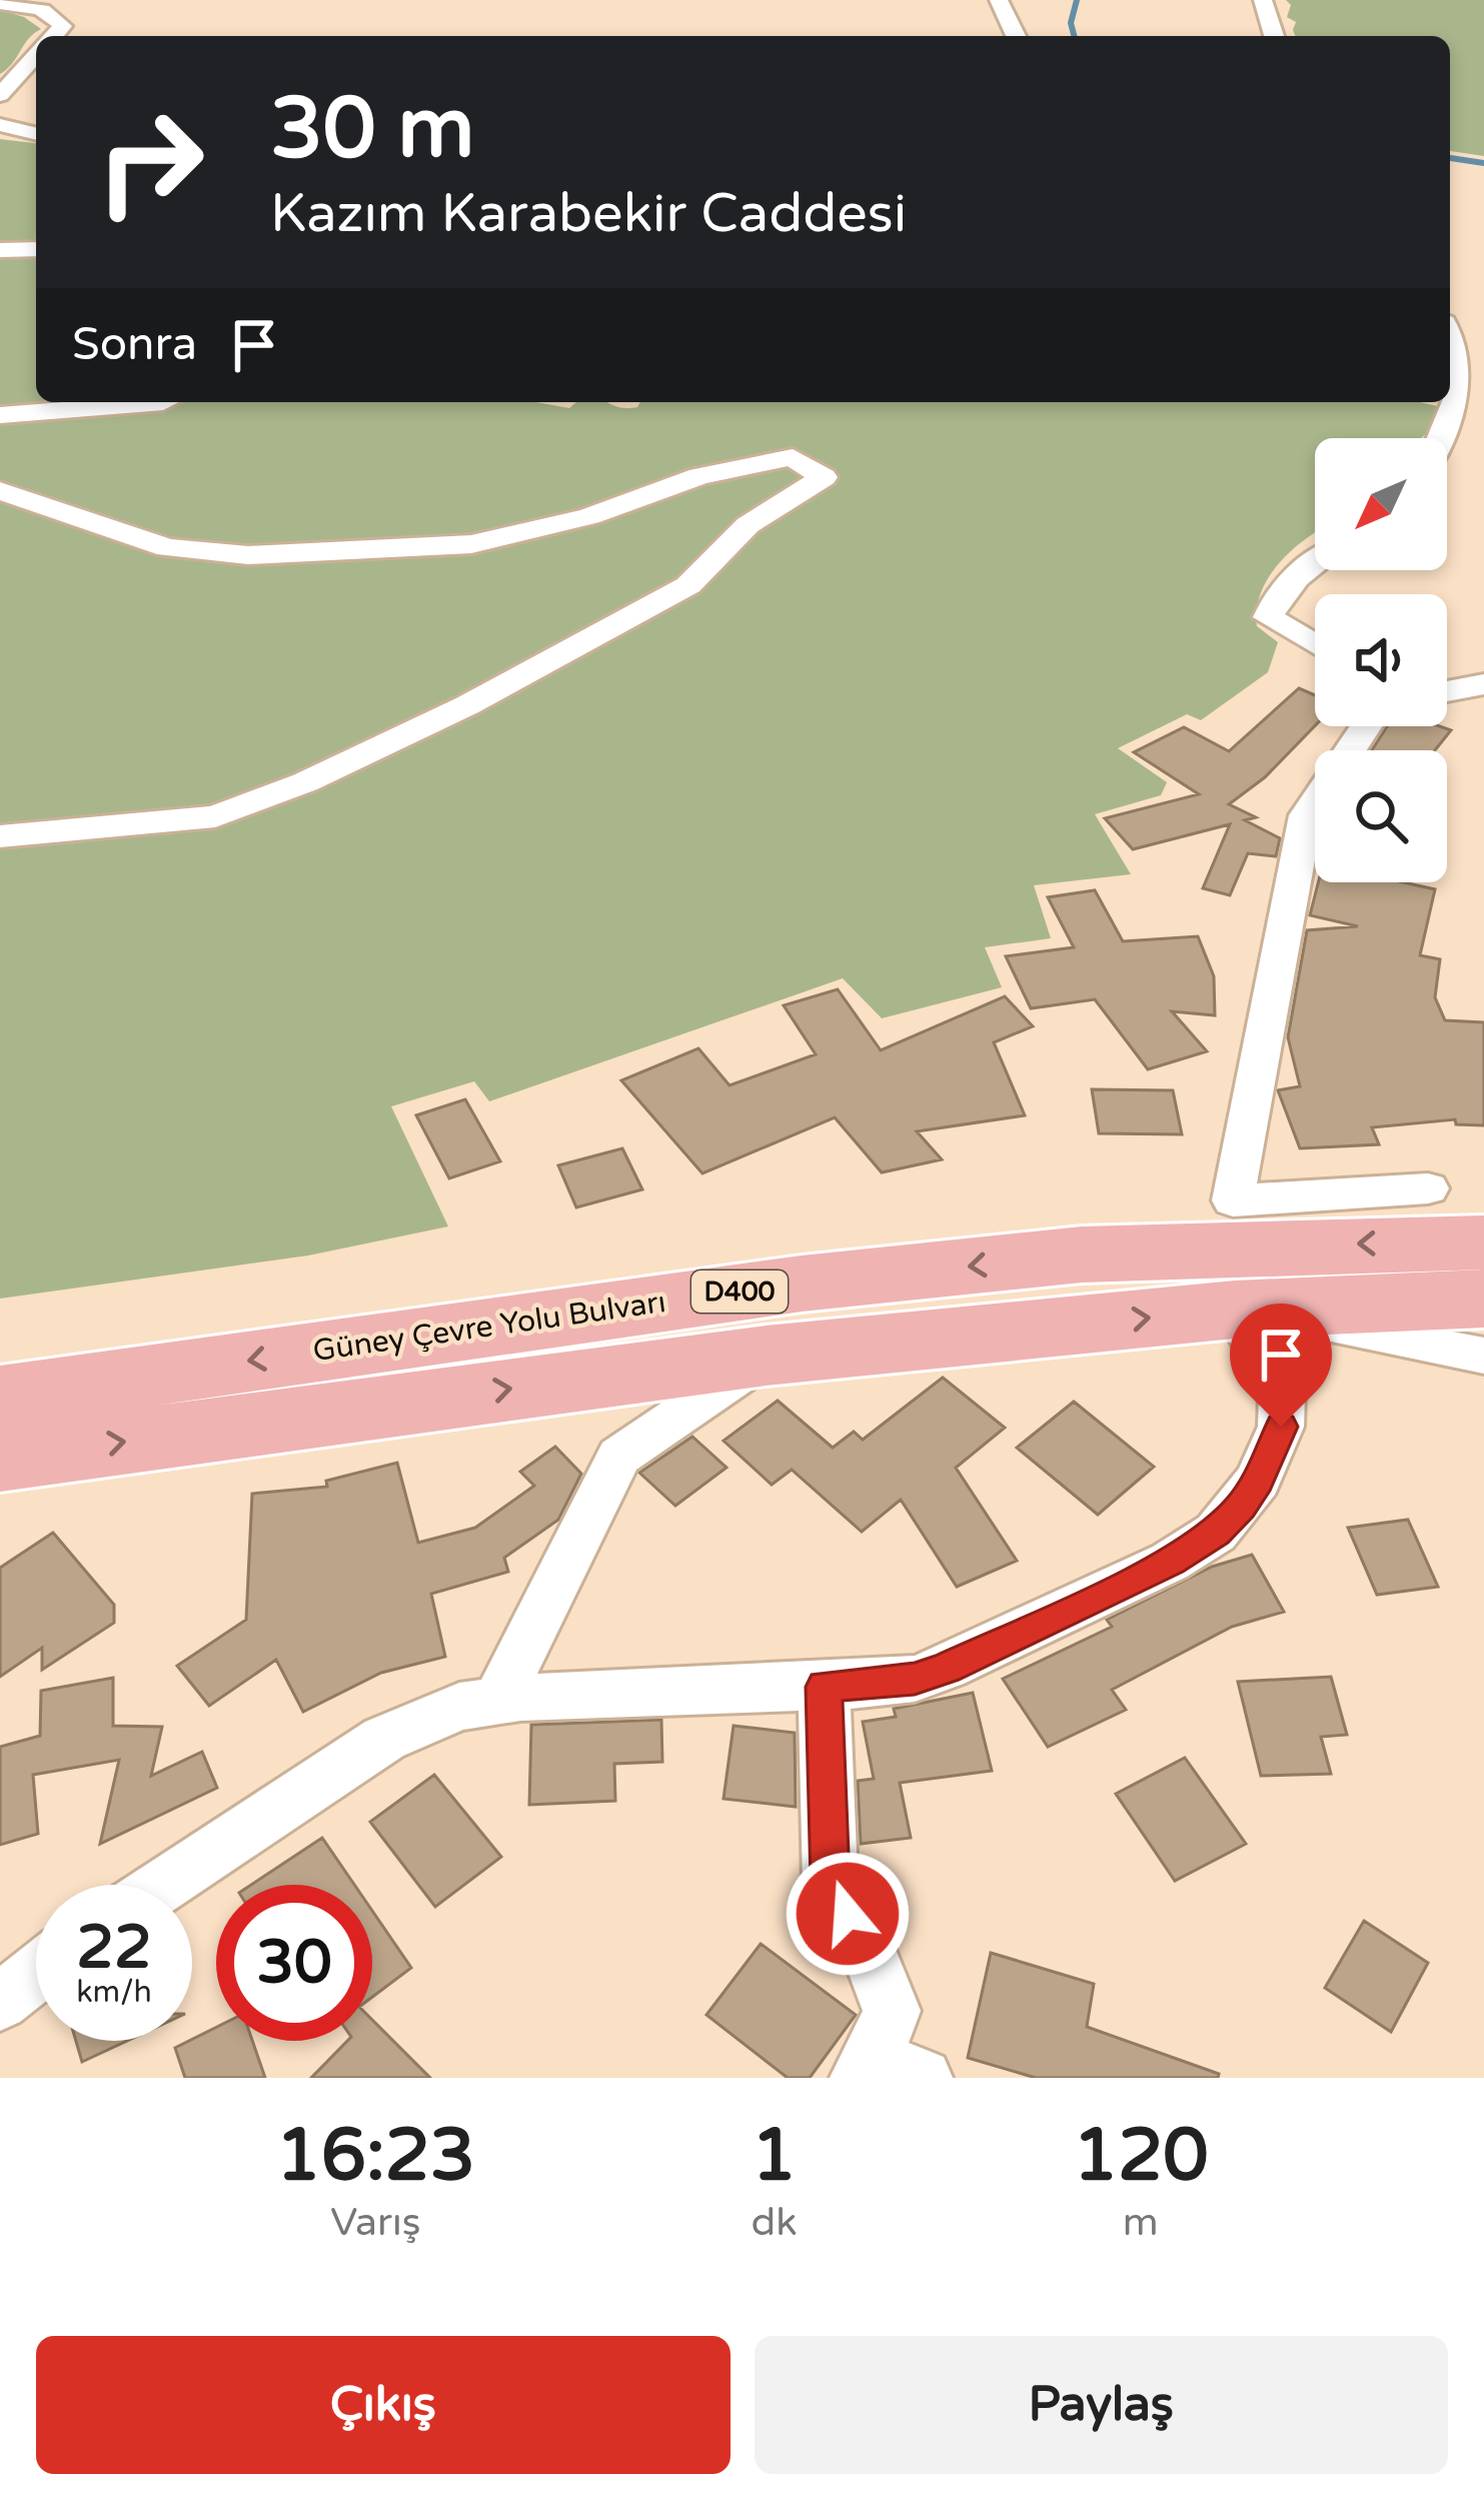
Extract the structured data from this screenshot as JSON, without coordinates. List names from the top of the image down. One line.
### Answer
{"streets":{"highway":["D400","Güney Çevre Yolu Bulvarı"]},"north":"bottom left","page":{"turn":["30 m","Kazım Karabekir Caddesi"],"then":"Sonra","speed":"22 km/h","limit":"30","eta":["16:23","Varış","1","dk","120","m"],"buttons":["Çıkış","Paylaş"]}}
